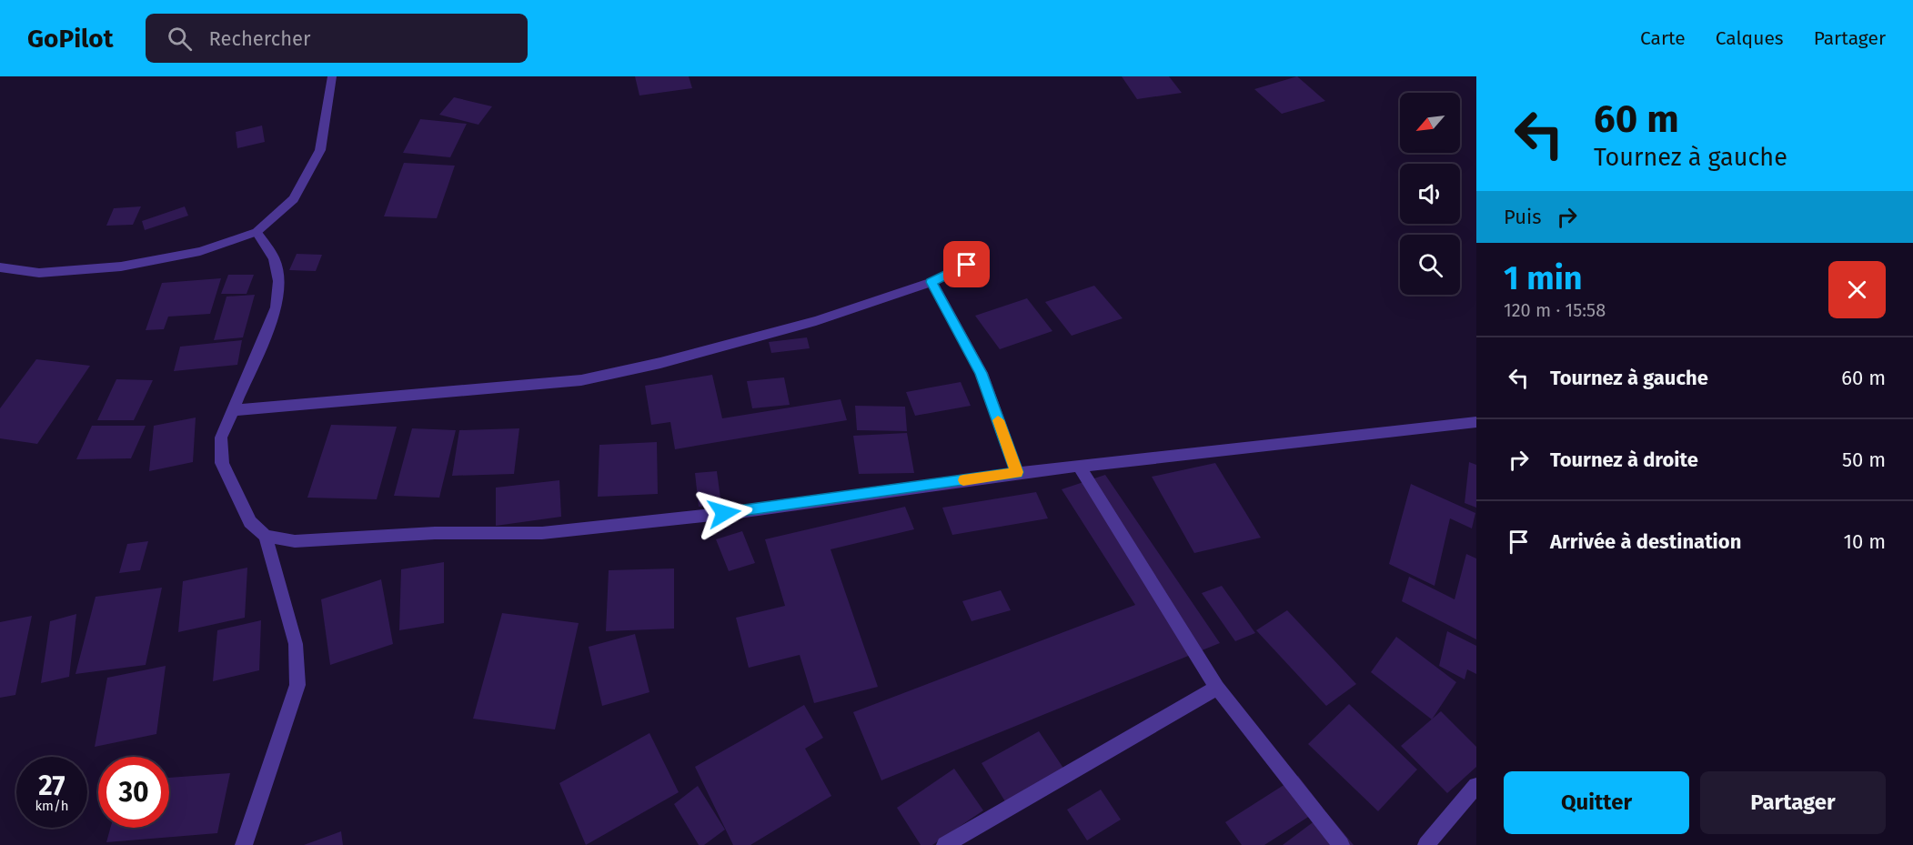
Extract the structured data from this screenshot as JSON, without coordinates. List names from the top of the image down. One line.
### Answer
{"north":"bottom left","page":{"header":"GoPilot","search":"Rechercher","nav":["Carte","Calques","Partager"],"turn":["60 m","Tournez à gauche"],"then":"Puis","heading":["1 min","120 m · 15:58"],"list":[{"name":"Tournez à gauche","value":"60 m"},{"name":"Tournez à droite","value":"50 m"},{"name":"Arrivée à destination","value":"10 m"}],"speed":"27 km/h","limit":"30","buttons":["Quitter","Partager"]}}
